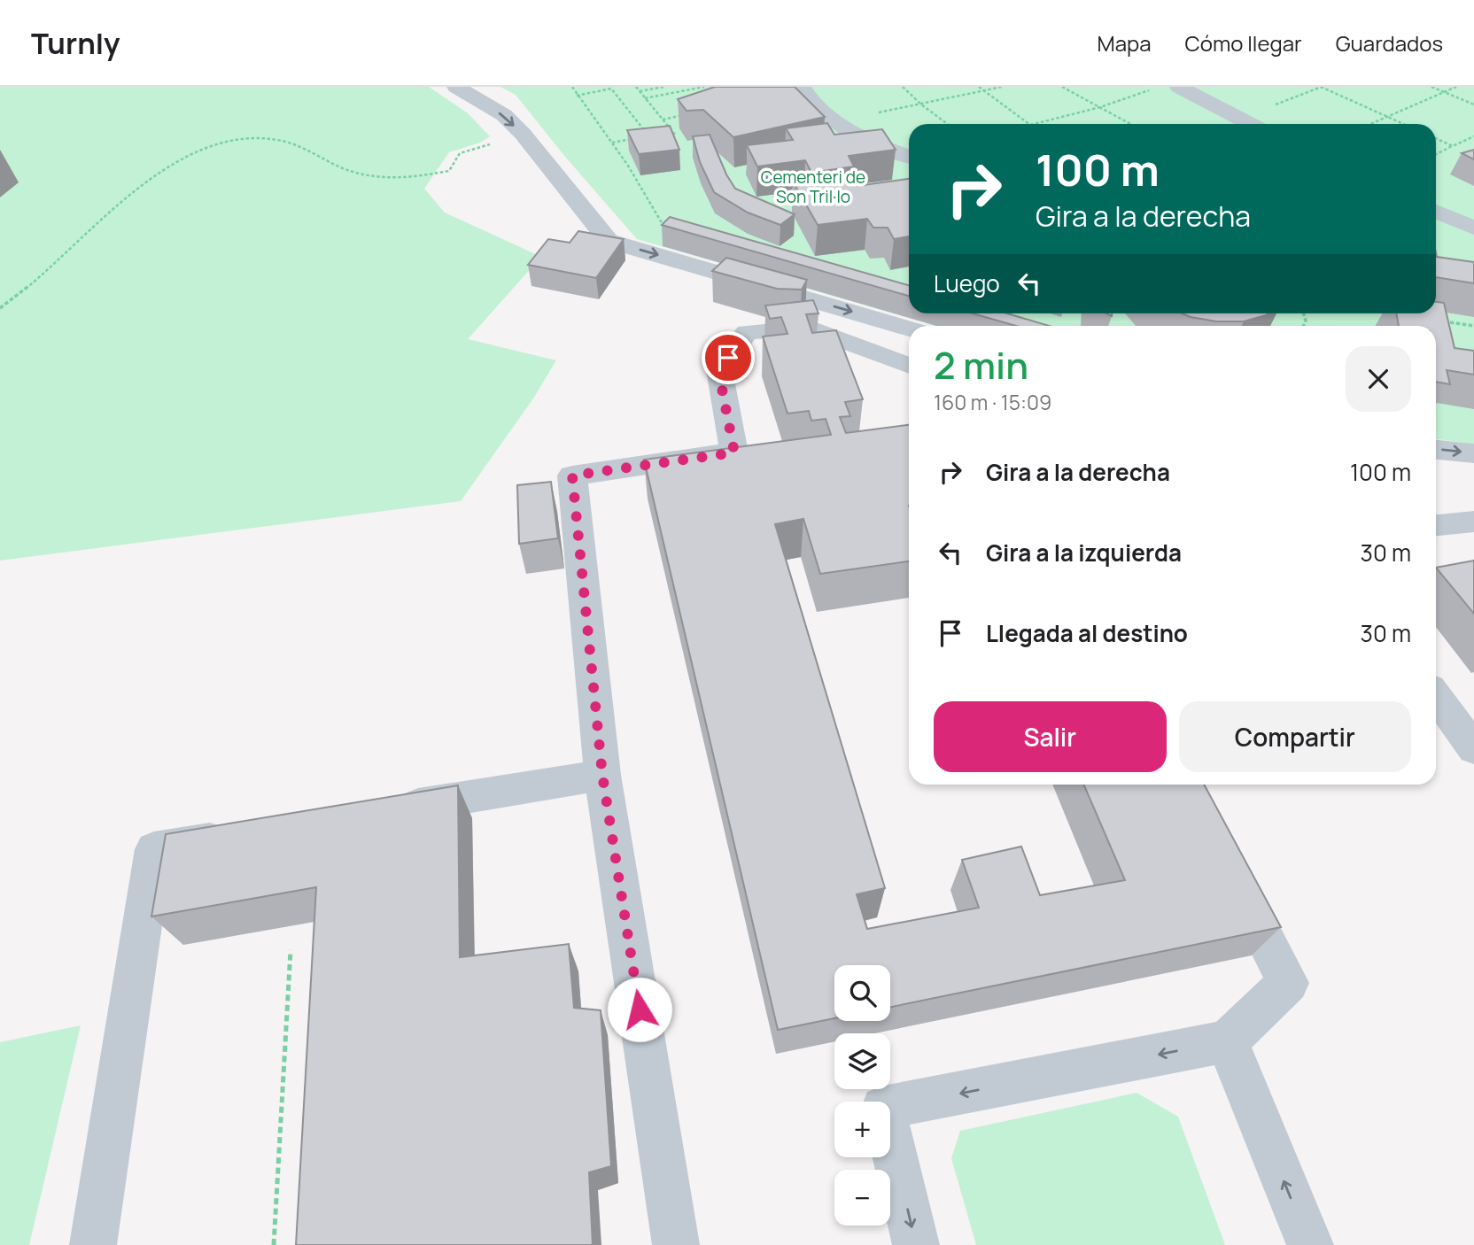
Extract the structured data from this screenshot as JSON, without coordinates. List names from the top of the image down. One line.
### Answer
{"parks":["Cementeri de Son Tril·lo"],"page":{"header":"Turnly","nav":["Mapa","Cómo llegar","Guardados"],"turn":["100 m","Gira a la derecha"],"then":"Luego","heading":["2 min","160 m · 15:09"],"list":[{"name":"Gira a la derecha","value":"100 m"},{"name":"Gira a la izquierda","value":"30 m"},{"name":"Llegada al destino","value":"30 m"}],"buttons":["Salir","Compartir"],"map_buttons":["+","−"]}}
